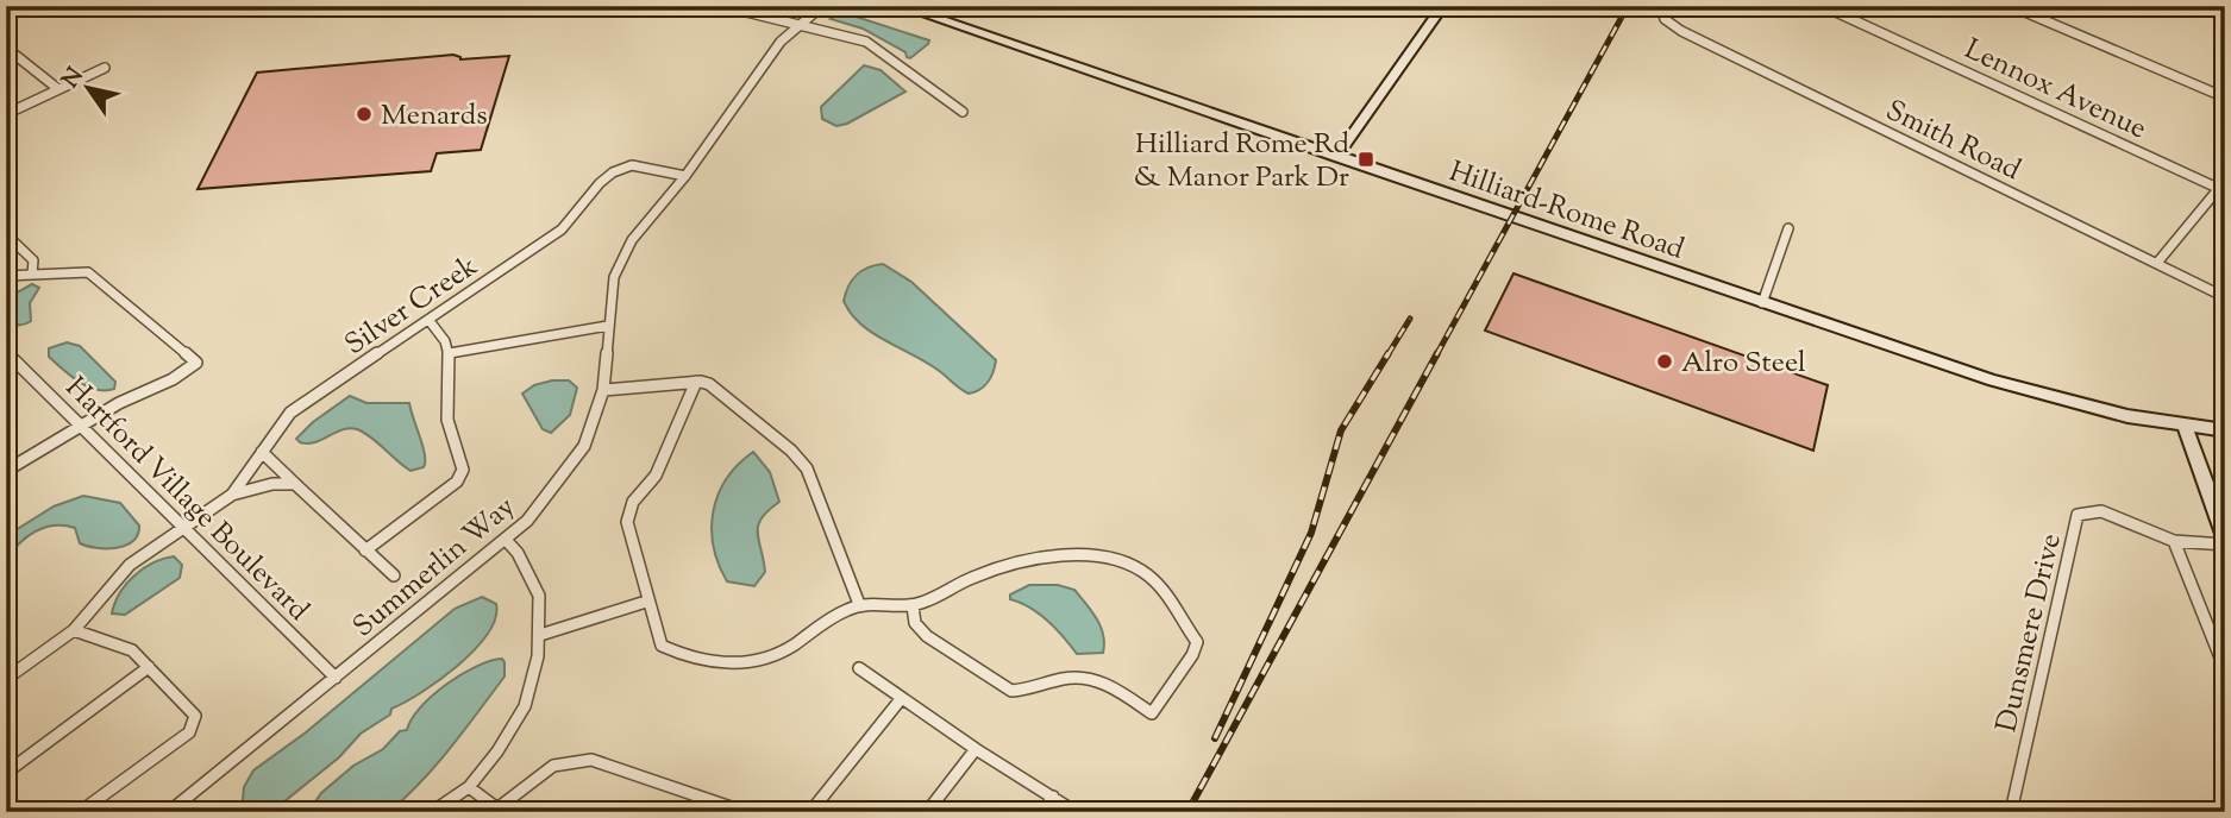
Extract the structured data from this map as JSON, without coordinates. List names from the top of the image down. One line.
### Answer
{"streets":{"main road":["Hilliard-Rome Road"],"street":["Lennox Avenue","Smith Road","Silver Creek","Hartford Village Boulevard","Summerlin Way","Dunsmere Drive"]},"crossings":[["Silver Creek","Hartford Village Boulevard"],["Silver Creek","Summerlin Way"],["Hartford Village Boulevard","Summerlin Way"]],"places":{"other":["Menards","Alro Steel"],"transit":["Hilliard Rome Rd & Manor Park Dr"]},"north":"top left"}
